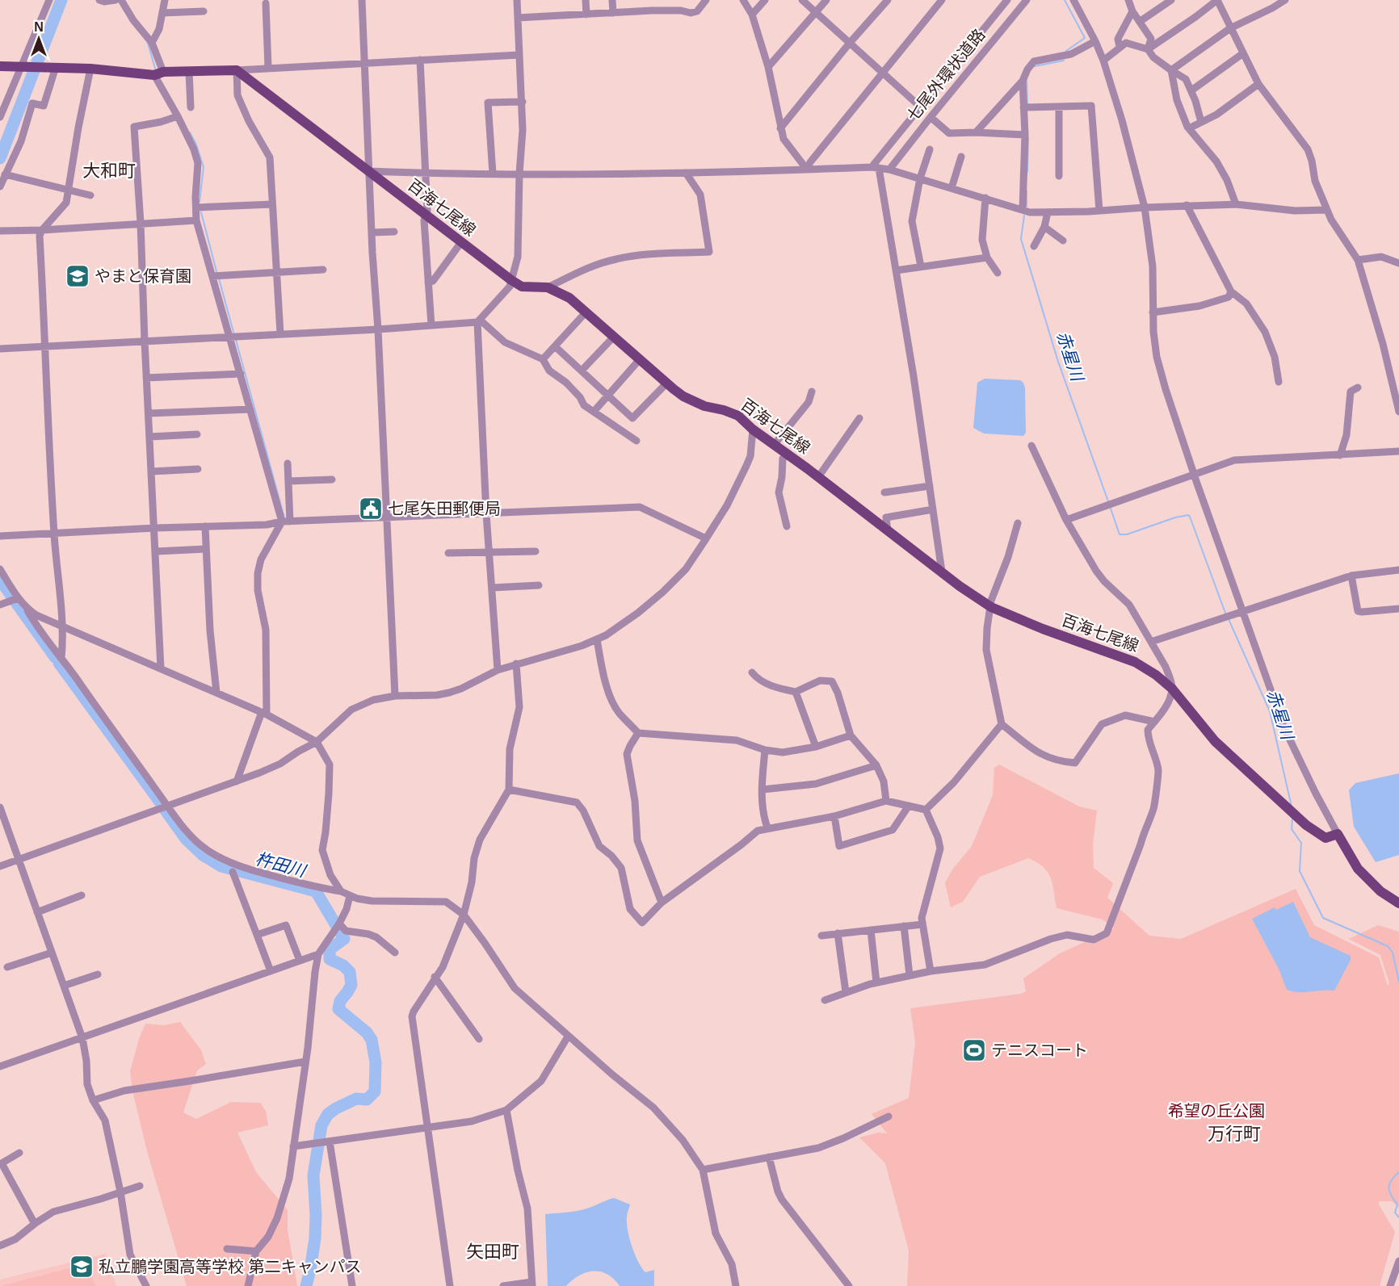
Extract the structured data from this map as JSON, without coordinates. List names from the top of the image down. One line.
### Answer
{"streets":{"main road":["百海七尾線"],"street":["七尾外環状道路"]},"districts":["大和町","万行町","矢田町"],"water":["赤星川","杵田川"],"parks":["希望の丘公園"],"places":{"school or university":["やまと保育園","私立鵬学園高等学校 第二キャンパス"],"public building":["七尾矢田郵便局"],"sports":["テニスコート"]},"north":"top"}
